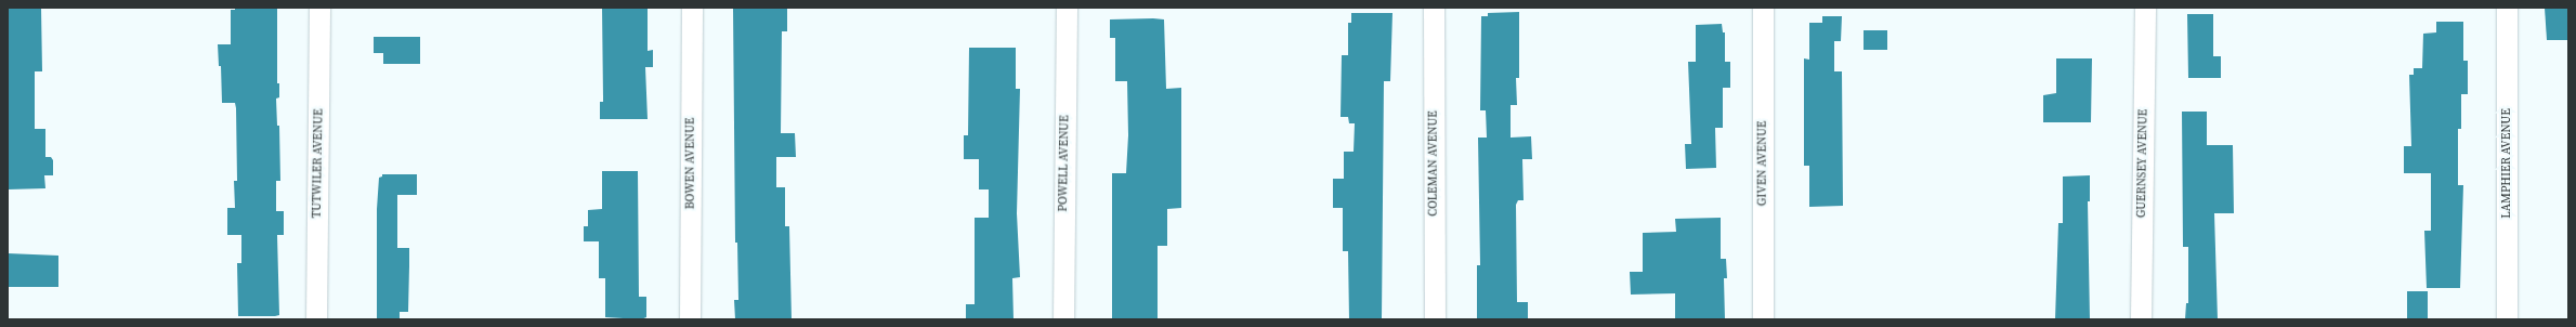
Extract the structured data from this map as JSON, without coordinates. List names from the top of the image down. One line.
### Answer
{"streets":{"street":["TUTWILER AVENUE","BOWEN AVENUE","POWELL AVENUE","COLEMAN AVENUE","GIVEN AVENUE","GUERNSEY AVENUE","LAMPHIER AVENUE"]}}
